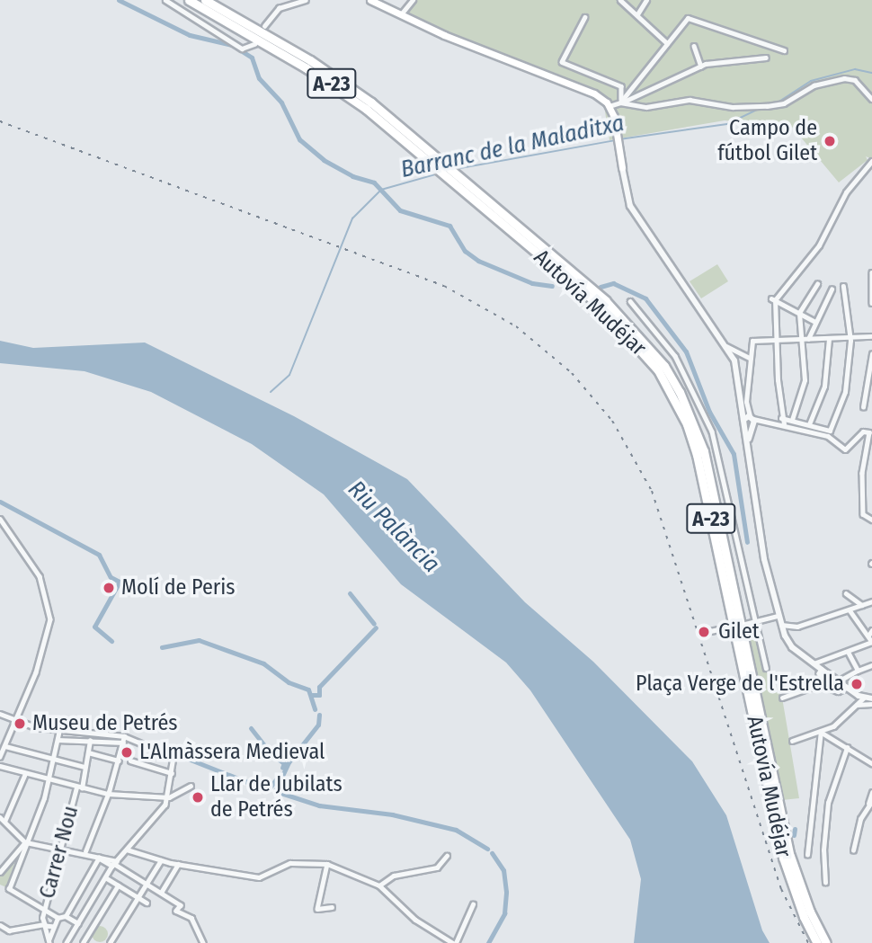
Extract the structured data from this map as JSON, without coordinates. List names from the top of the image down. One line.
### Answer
{"streets":{"highway":["A-23","Autovía Mudéjar"],"street":["Carrer Nou"]},"water":["Barranc de la Maladitxa","Riu Palància"],"places":["Campo de fútbol Gilet","Molí de Peris","Gilet","Plaça Verge de l'Estrella","Museu de Petrés","L'Almàssera Medieval","Llar de Jubilats de Petrés"]}
